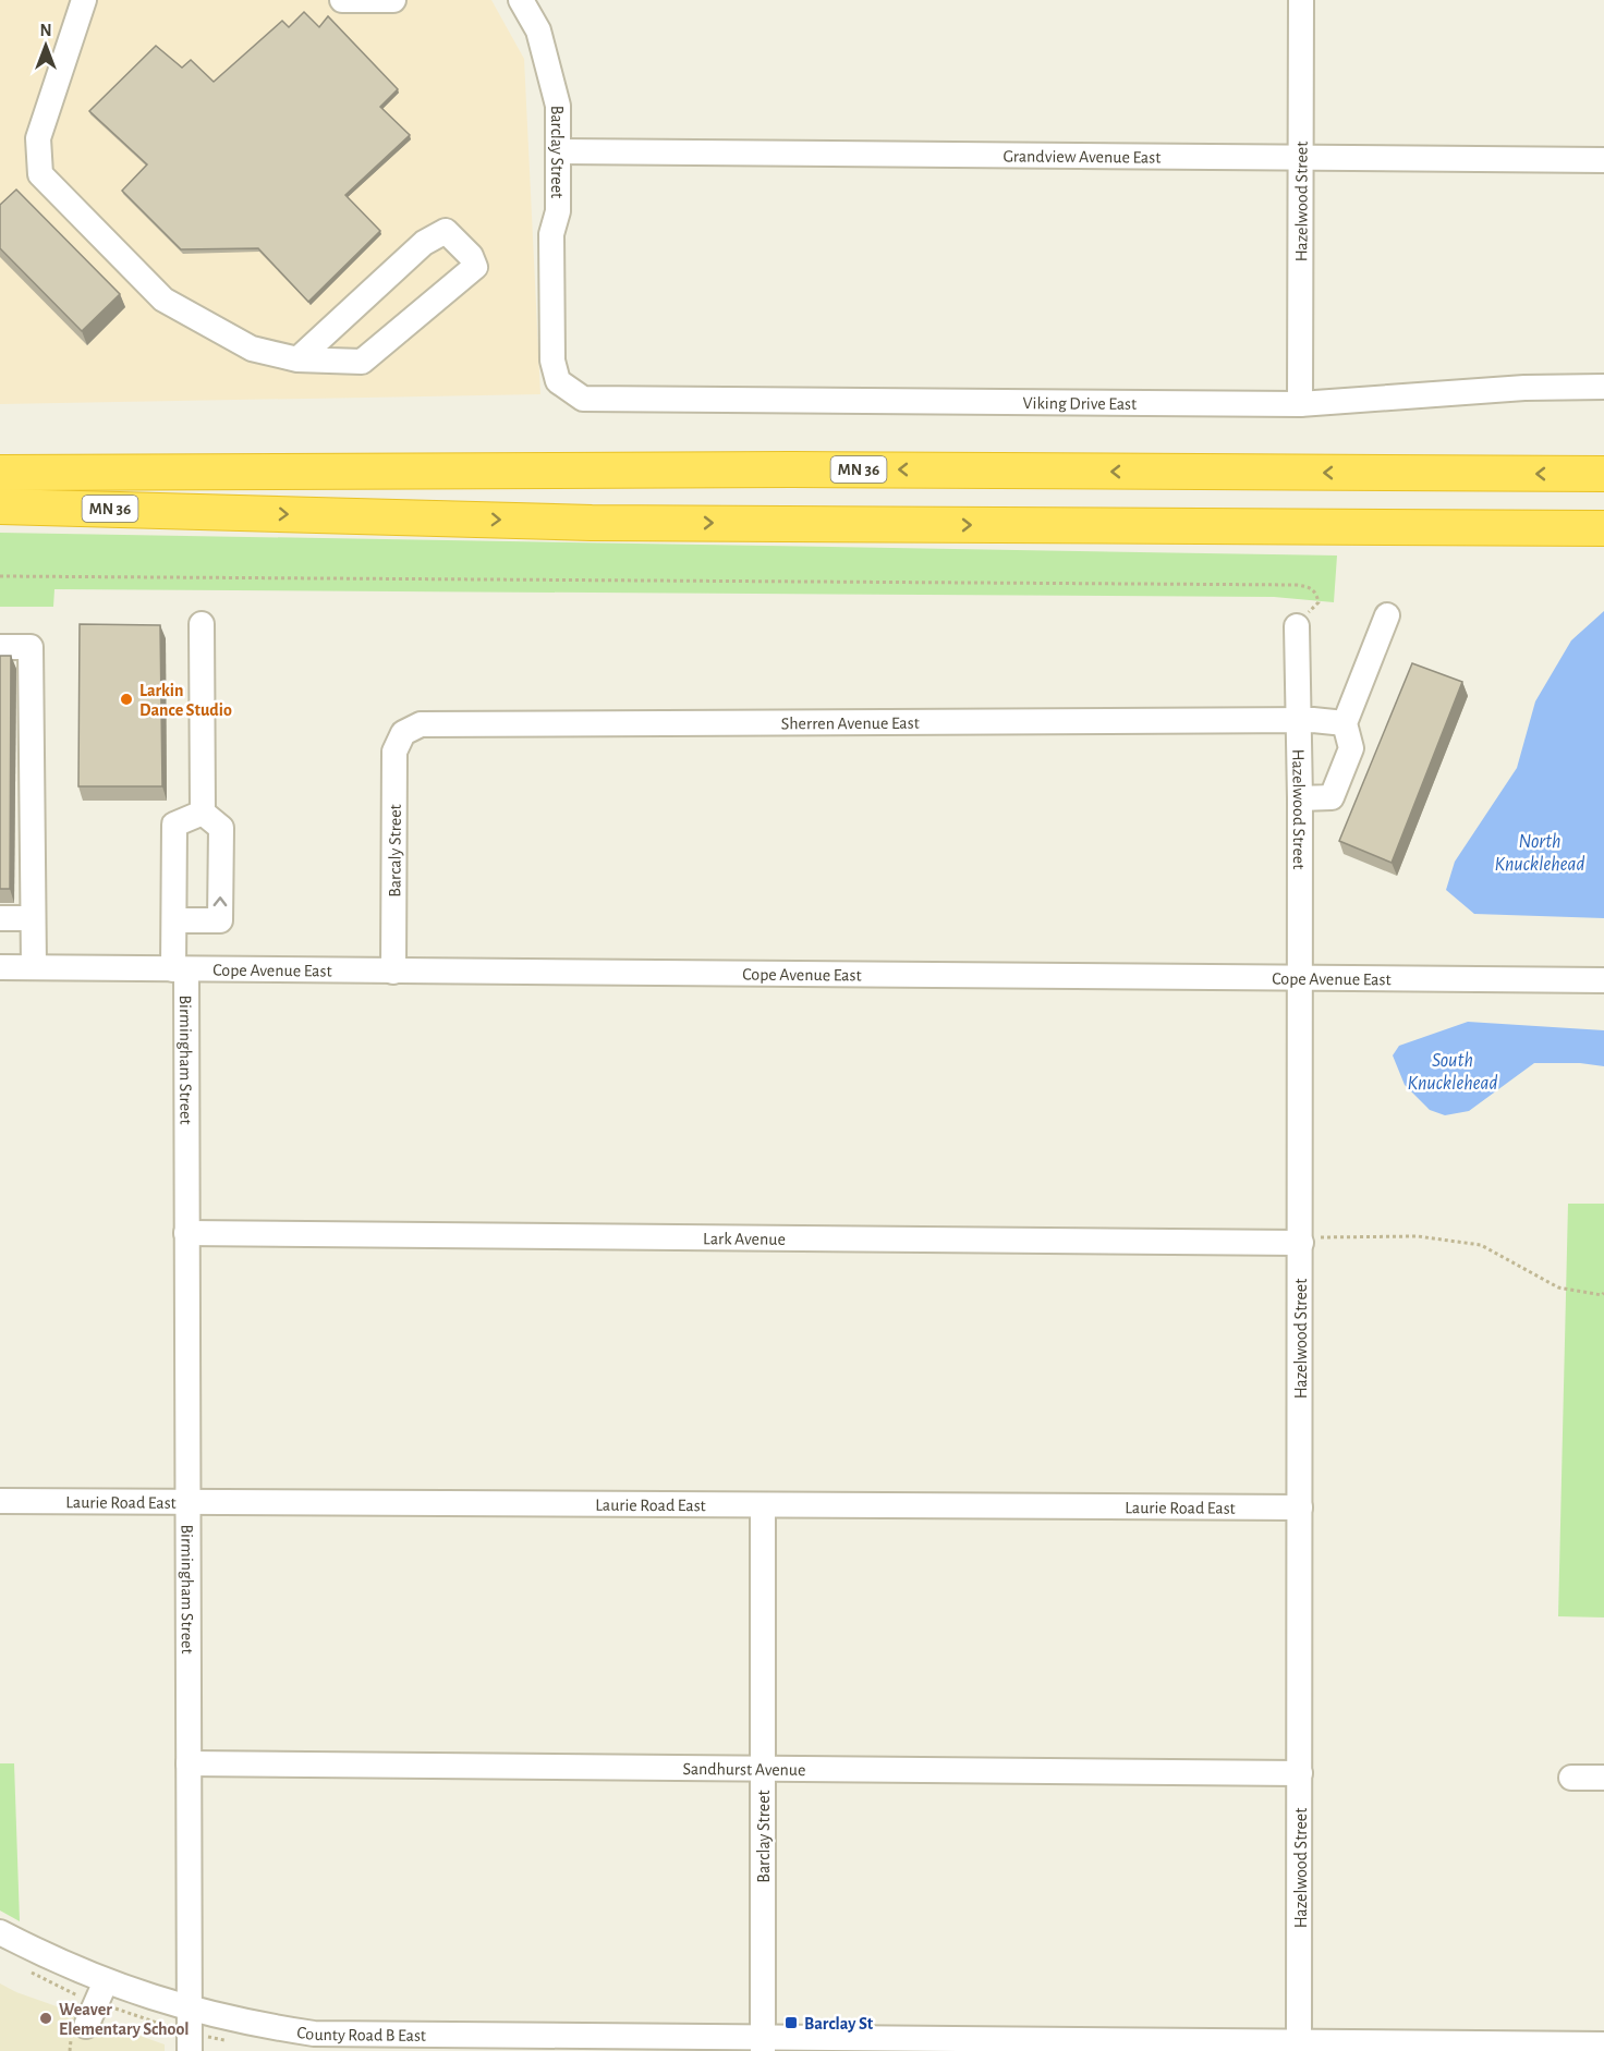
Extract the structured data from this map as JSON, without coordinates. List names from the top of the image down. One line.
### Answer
{"streets":{"highway":["MN 36"],"street":["Barclay Street","Grandview Avenue East","Hazelwood Street","Viking Drive East","Sherren Avenue East","Barcaly Street","Cope Avenue East","Birmingham Street","Lark Avenue","Laurie Road East","Sandhurst Avenue","County Road B East"]},"crossings":[["Barclay Street","Grandview Avenue East"],["Barclay Street","Viking Drive East"],["Barclay Street","Laurie Road East"],["Barclay Street","Sandhurst Avenue"],["Barclay Street","County Road B East"],["Grandview Avenue East","Hazelwood Street"],["Hazelwood Street","Viking Drive East"],["Hazelwood Street","Sherren Avenue East"],["Hazelwood Street","Cope Avenue East"],["Hazelwood Street","Lark Avenue"],["Hazelwood Street","Laurie Road East"],["Hazelwood Street","Sandhurst Avenue"],["Hazelwood Street","County Road B East"],["Sherren Avenue East","Barcaly Street"],["Barcaly Street","Cope Avenue East"],["Cope Avenue East","Birmingham Street"],["Birmingham Street","Lark Avenue"],["Birmingham Street","Laurie Road East"],["Birmingham Street","Sandhurst Avenue"],["Birmingham Street","County Road B East"]],"water":["North Knucklehead","South Knucklehead"],"places":{"other":["Larkin Dance Studio","Weaver Elementary School"],"transit":["Barclay St"]},"north":"top"}
